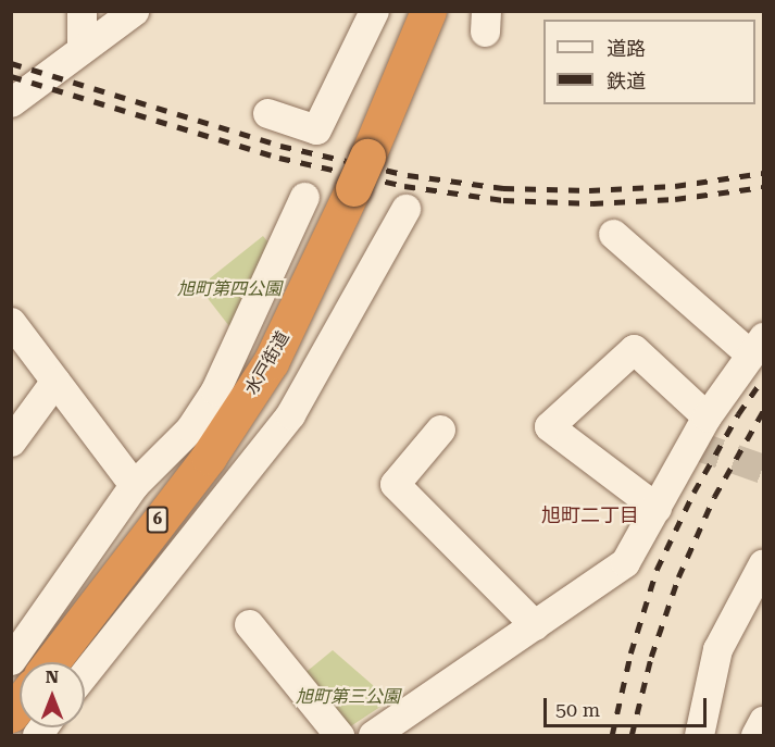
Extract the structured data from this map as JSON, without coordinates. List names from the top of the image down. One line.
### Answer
{"streets":{"highway":["水戸街道","6"]},"districts":["旭町二丁目"],"parks":["旭町第四公園","旭町第三公園"],"legend":["道路","鉄道"],"scale_bar":"50 m","north":"top"}
